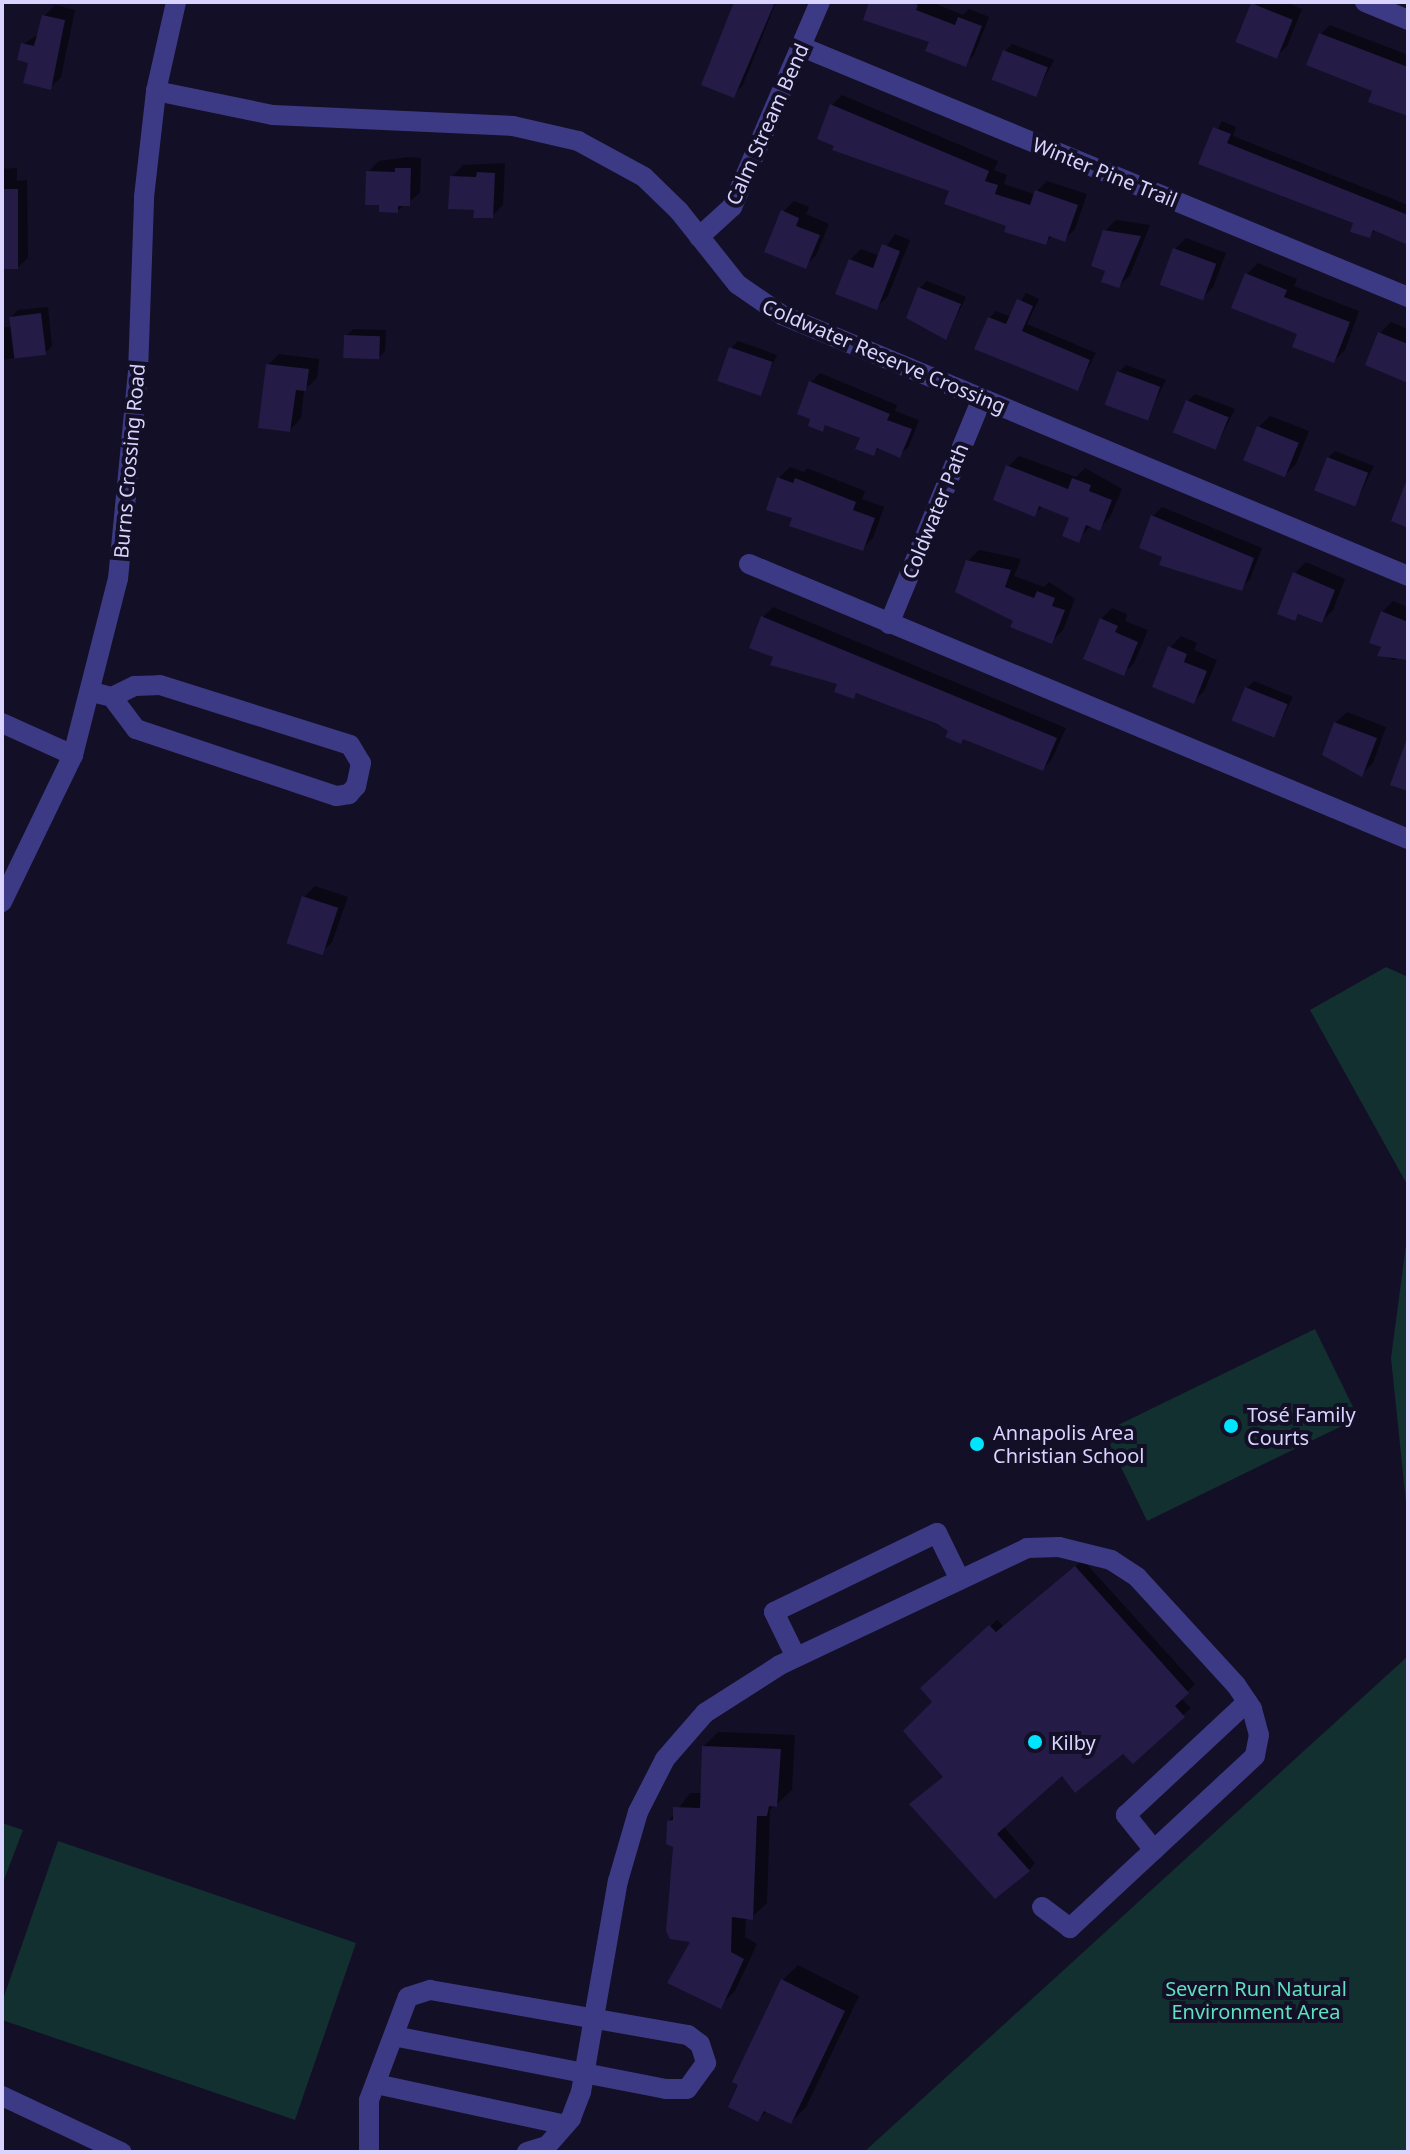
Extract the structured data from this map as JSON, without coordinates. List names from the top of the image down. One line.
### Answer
{"streets":{"street":["Calm Stream Bend","Winter Pine Trail","Coldwater Reserve Crossing","Burns Crossing Road","Coldwater Path"]},"crossings":[["Calm Stream Bend","Winter Pine Trail"],["Calm Stream Bend","Coldwater Reserve Crossing"],["Coldwater Reserve Crossing","Burns Crossing Road"],["Coldwater Reserve Crossing","Coldwater Path"]],"parks":["Severn Run Natural Environment Area"],"places":["Tosé Family Courts","Annapolis Area Christian School","Kilby"]}
